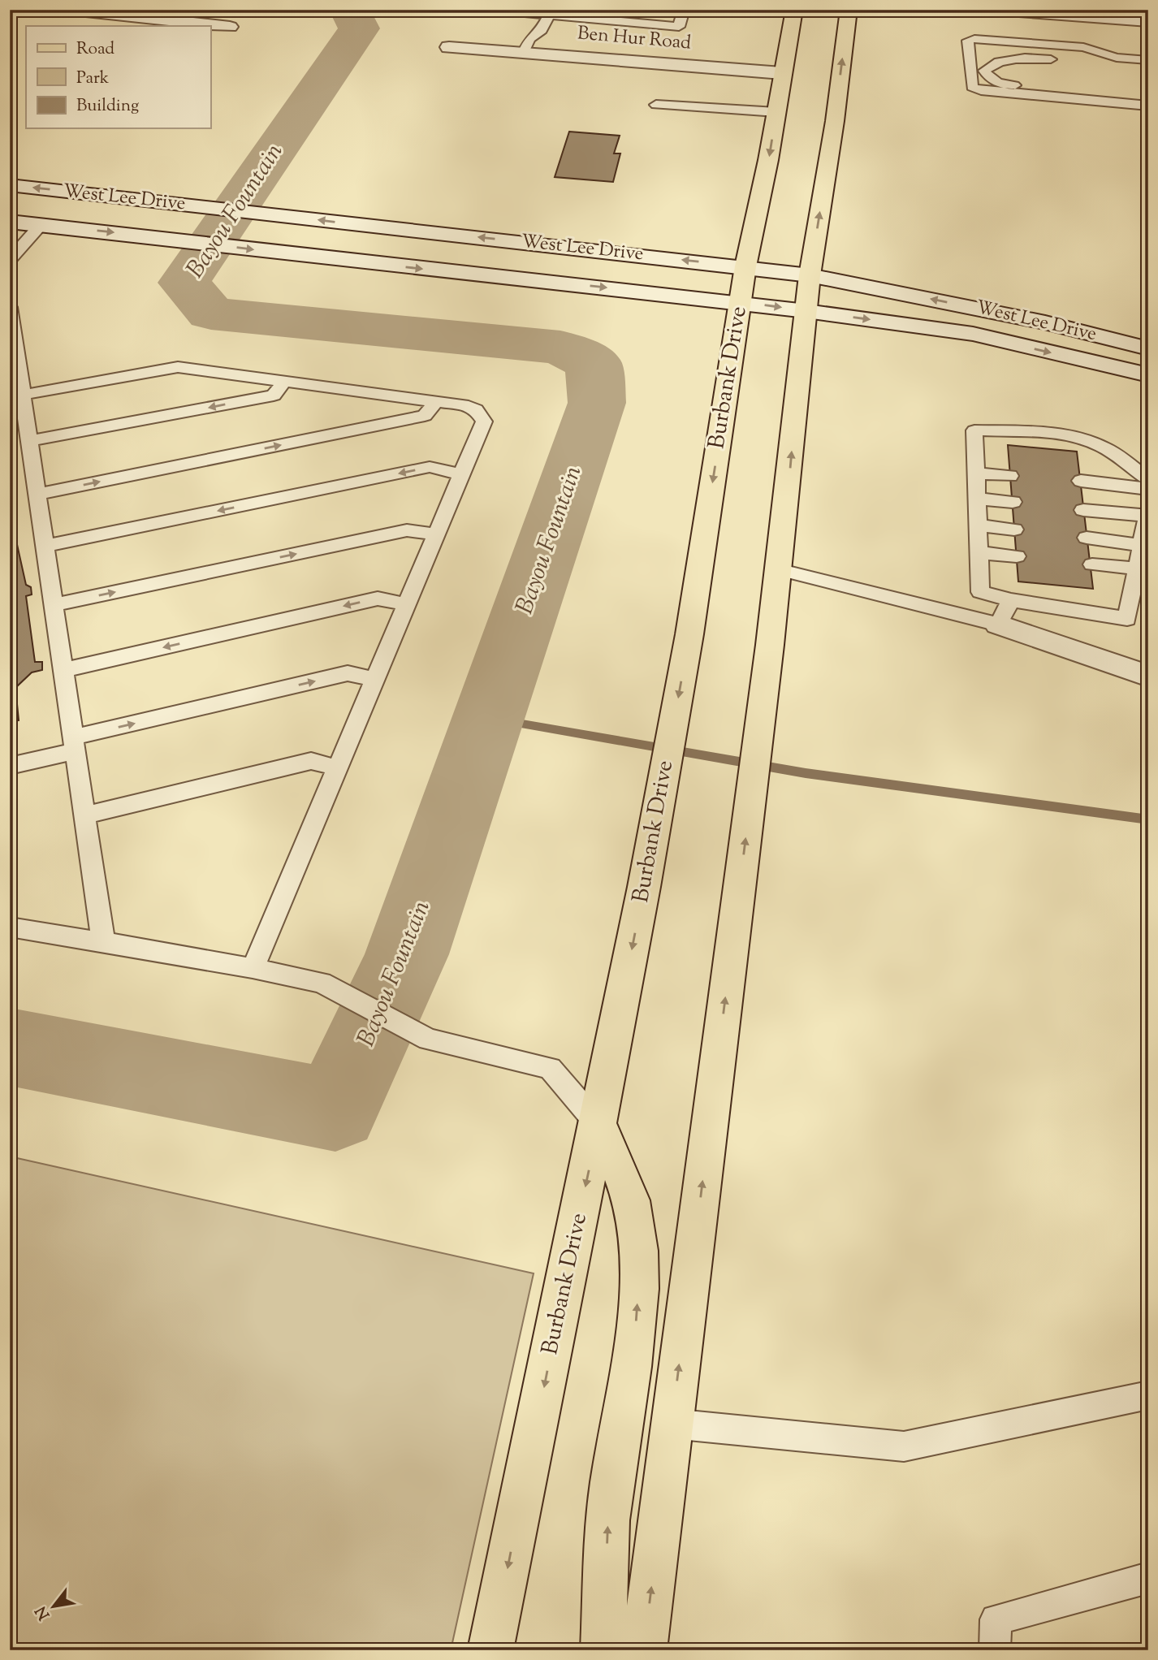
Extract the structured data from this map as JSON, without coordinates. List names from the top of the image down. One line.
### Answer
{"streets":{"main road":["Ben Hur Road","West Lee Drive","Burbank Drive"]},"crossings":[["Ben Hur Road","Burbank Drive"],["West Lee Drive","Burbank Drive"]],"water":["Bayou Fountain"],"legend":["Road","Park","Building"],"north":"bottom left"}
